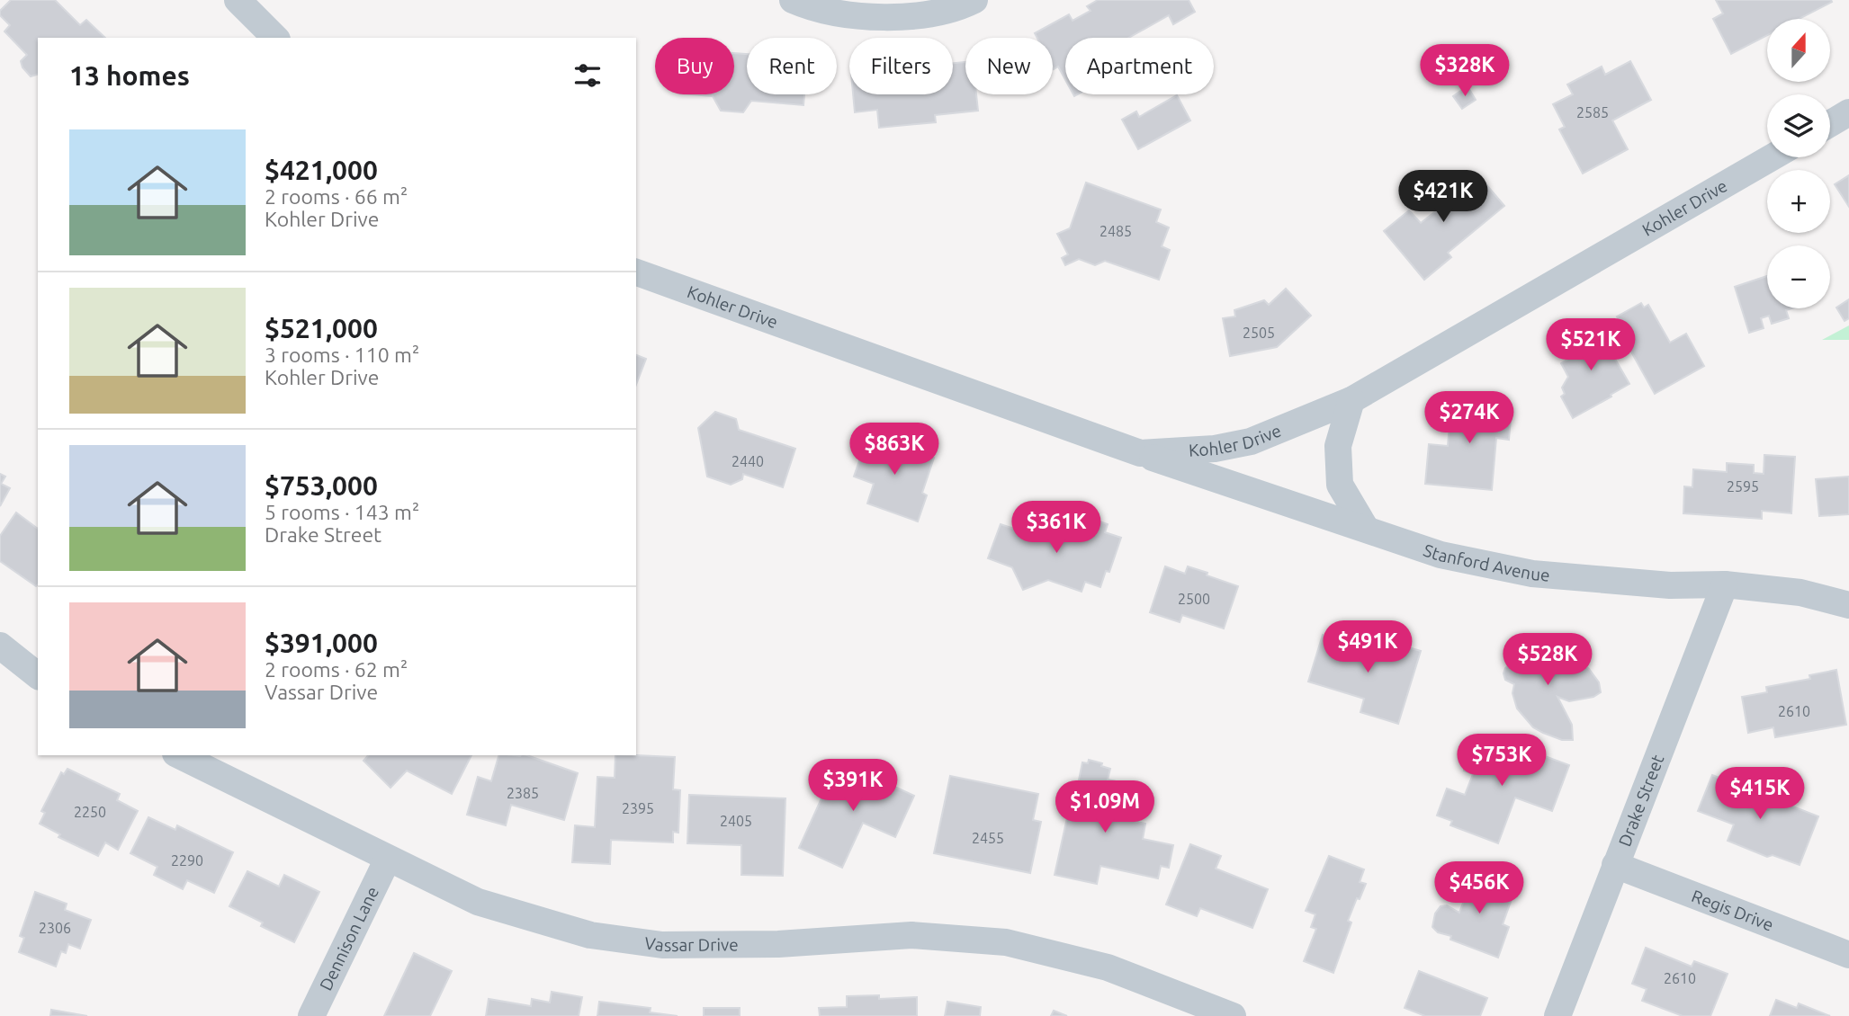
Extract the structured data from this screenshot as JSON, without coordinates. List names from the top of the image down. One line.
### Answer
{"streets":{"street":["Kohler Drive","Stanford Avenue","Drake Street","Regis Drive","Dennison Lane","Vassar Drive"]},"crossings":[["Kohler Drive","Stanford Avenue"],["Stanford Avenue","Drake Street"],["Drake Street","Regis Drive"],["Dennison Lane","Vassar Drive"]],"house_numbers":["2585","2485","2505","2440","2595","2500","2610","2385","2395","2250","2405","2455","2290","2306","2610"],"north":"top","page":{"map_buttons":["+","−"],"chip":["Buy","Rent","Filters","New","Apartment"],"heading":"13 homes","price":["$328K","$421K","$521K","$274K","$863K","$361K","$491K","$528K","$753K","$391K","$415K","$1.09M","$456K"],"list":[{"name":"$421,000","note":"2 rooms · 66 m² · Kohler Drive"},{"name":"$521,000","note":"3 rooms · 110 m² · Kohler Drive"},{"name":"$753,000","note":"5 rooms · 143 m² · Drake Street"},{"name":"$391,000","note":"2 rooms · 62 m² · Vassar Drive"}]}}
